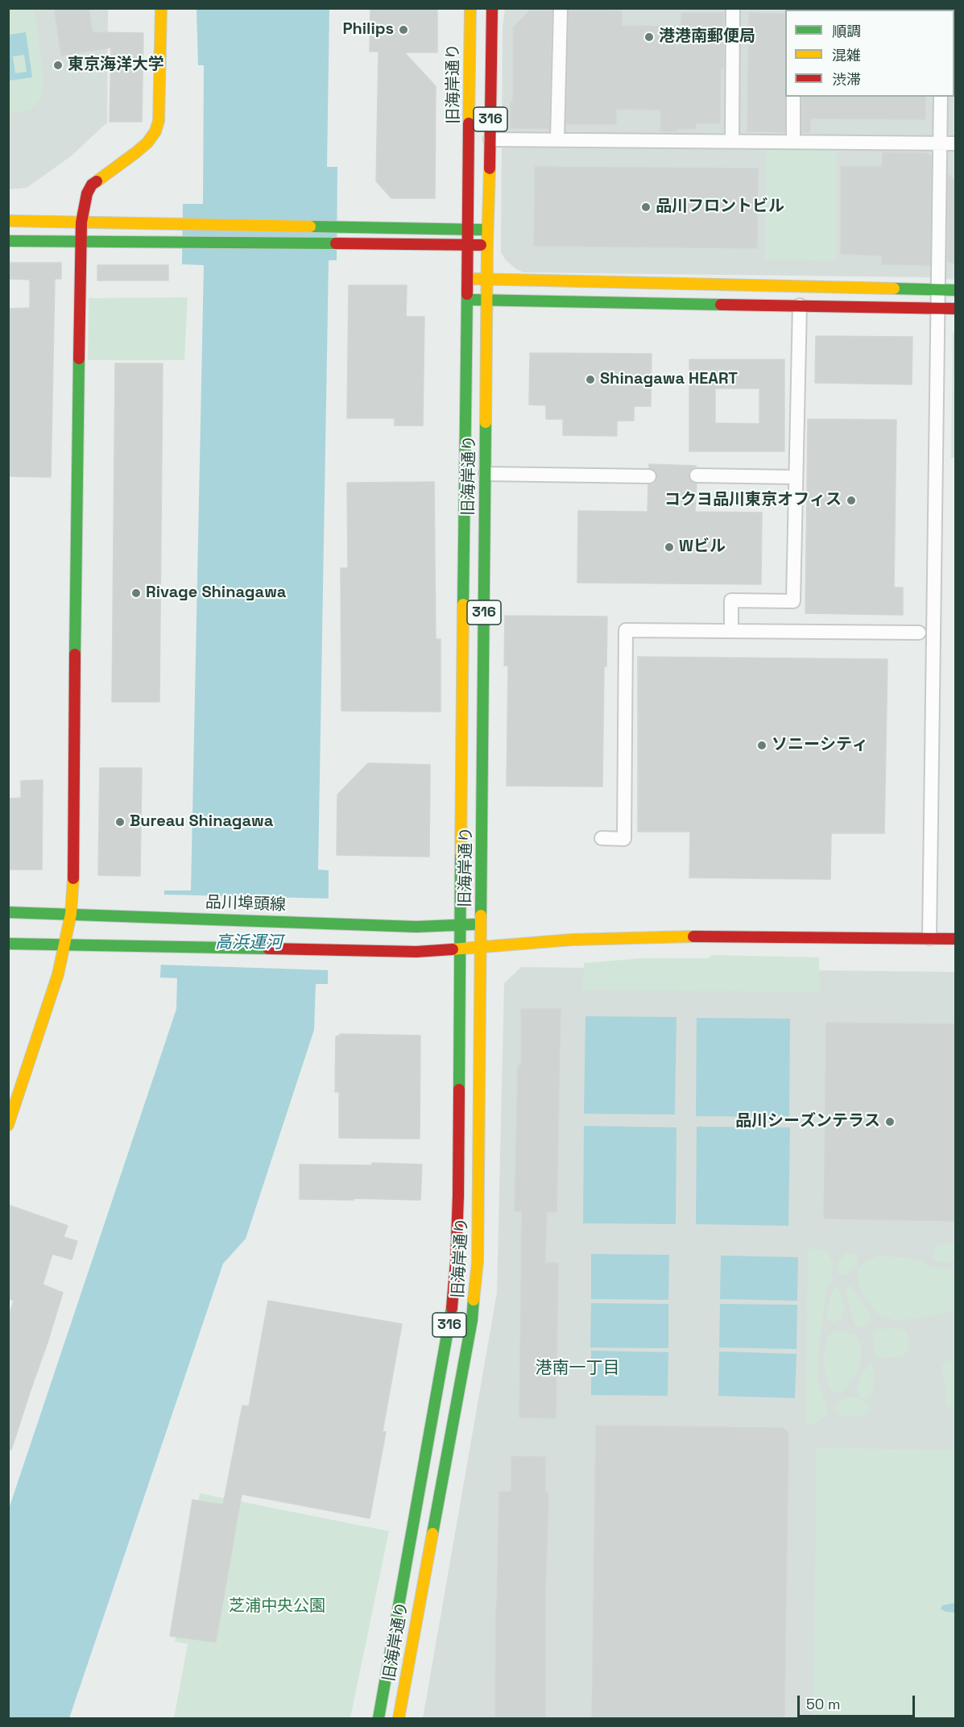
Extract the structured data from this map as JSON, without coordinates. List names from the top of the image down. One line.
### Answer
{"streets":{"main road":["旧海岸通り","316","品川埠頭線"]},"crossings":[["旧海岸通り","品川埠頭線"]],"districts":["港南一丁目"],"water":["高浜運河"],"parks":["芝浦中央公園"],"places":["Philips","港港南郵便局","東京海洋大学","品川フロントビル","Shinagawa HEART","コクヨ品川東京オフィス","Wビル","Rivage Shinagawa","ソニーシティ","Bureau Shinagawa","品川シーズンテラス"],"legend":["順調","混雑","渋滞"],"scale_bar":"50 m"}
